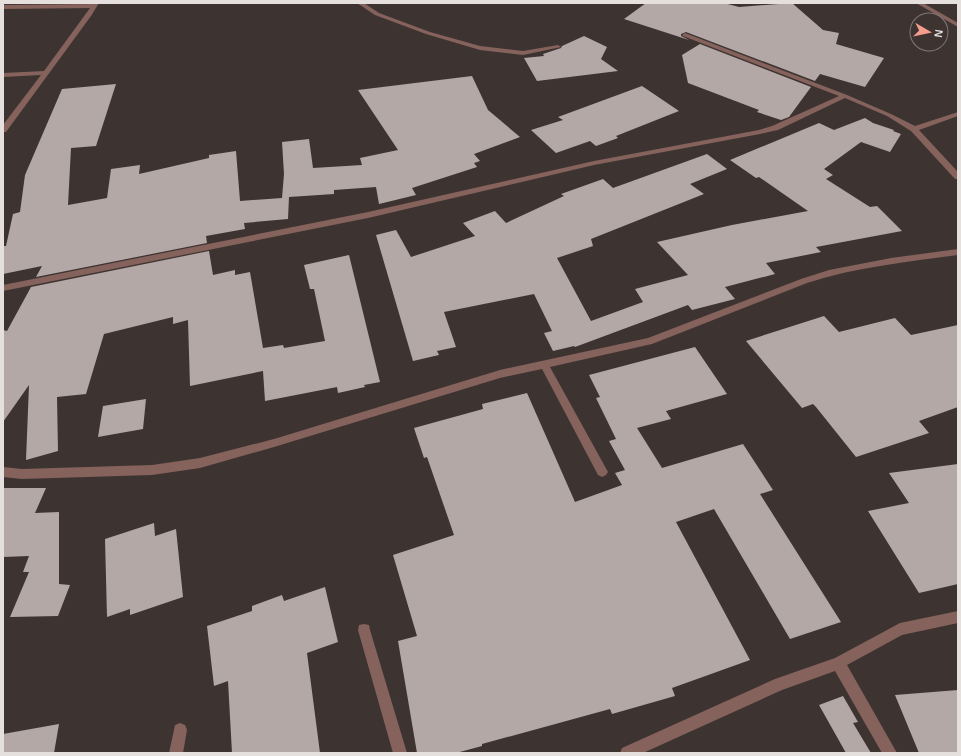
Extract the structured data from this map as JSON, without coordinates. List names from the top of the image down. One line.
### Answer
{"north":"right"}
